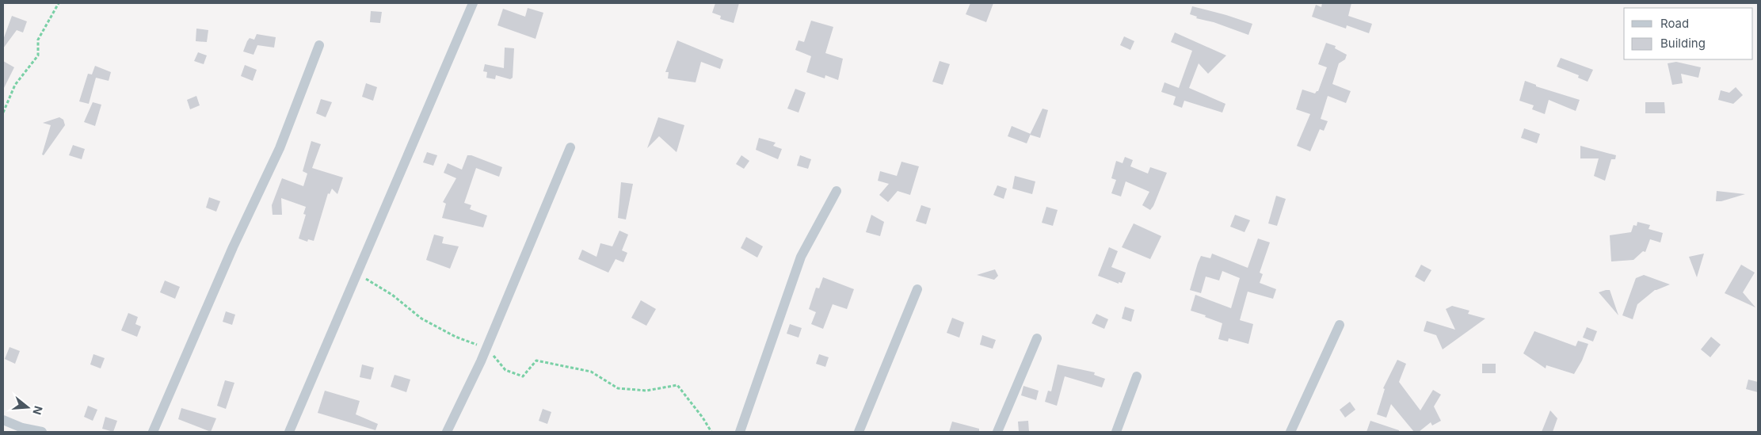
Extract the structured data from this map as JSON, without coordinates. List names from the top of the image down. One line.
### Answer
{"legend":["Road","Building"],"north":"right"}
